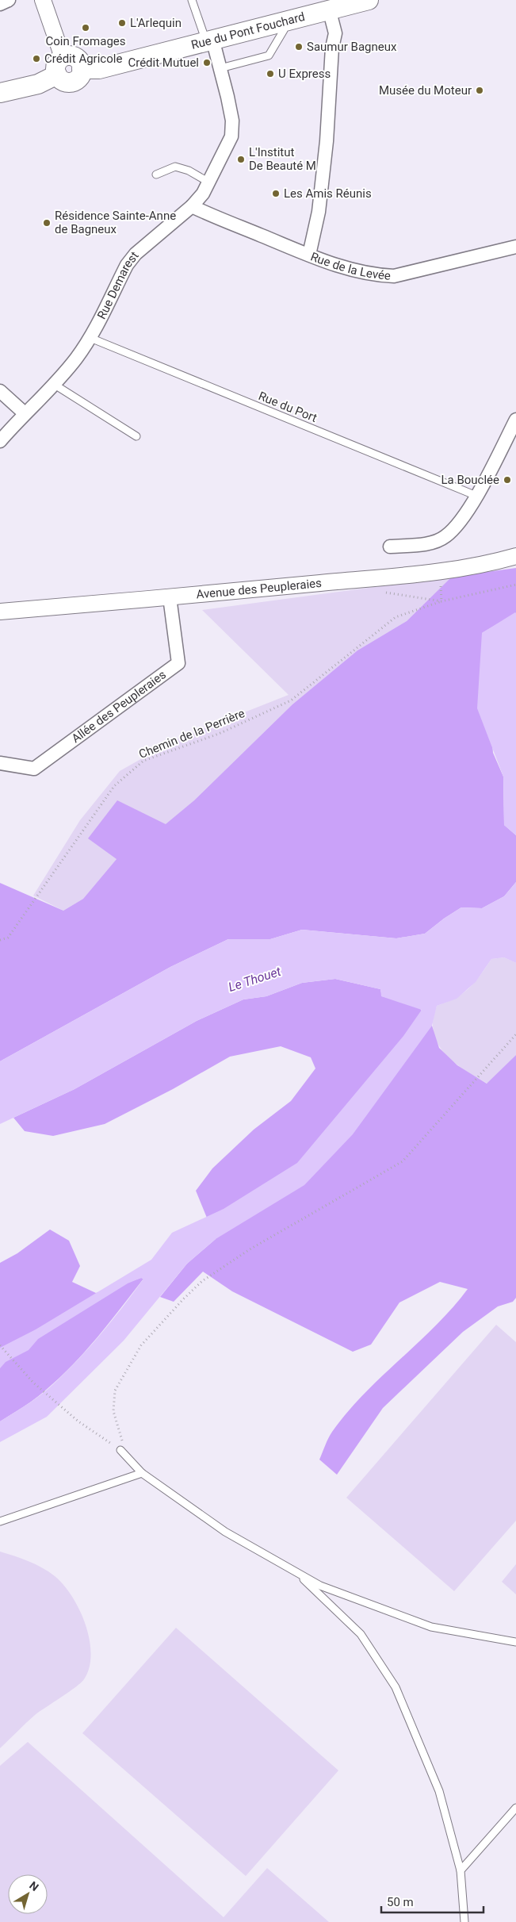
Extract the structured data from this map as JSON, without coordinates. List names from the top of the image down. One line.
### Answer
{"streets":{"main road":["Rue du Pont Fouchard"],"street":["Rue de la Levée","Rue Demarest","Avenue des Peupleraies","Allée des Peupleraies"],"lane":["Rue du Port"],"path":["Chemin de la Perrière"]},"crossings":[["Rue du Pont Fouchard","Rue Demarest"],["Rue de la Levée","Rue Demarest"],["Rue Demarest","Rue du Port"],["Avenue des Peupleraies","Allée des Peupleraies"]],"water":["Le Thouet"],"places":["L'Arlequin","Coin Fromages","Saumur Bagneux","Crédit Agricole","Crédit Mutuel","U Express","Musée du Moteur","L'Institut De Beauté M","Les Amis Réunis","Résidence Sainte-Anne de Bagneux","La Bouclée"],"scale_bar":"50 m","north":"top right"}
